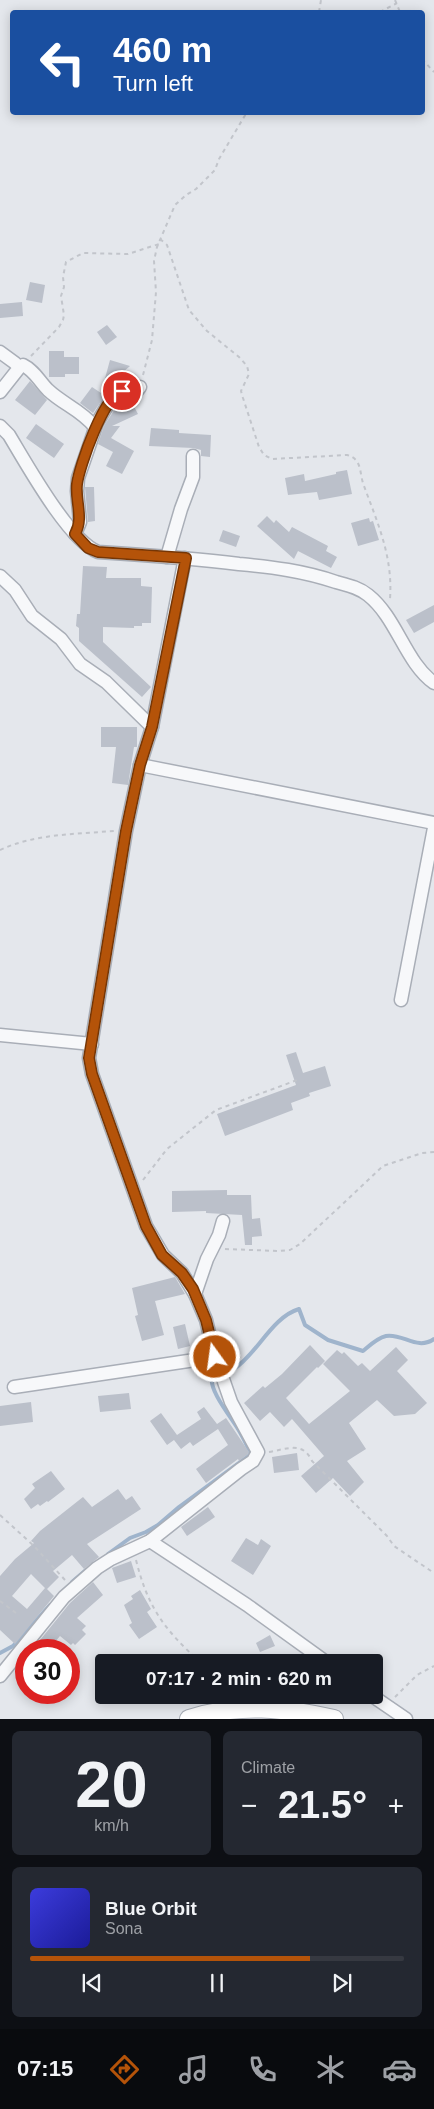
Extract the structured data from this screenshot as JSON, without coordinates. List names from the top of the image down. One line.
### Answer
{"page":{"turn":["460 m","Turn left"],"limit":"30","trip":"07:17 · 2 min · 620 m","tile":[["20","km/h"],"Climate"],"heat":["−","21.5°","+"],"song":["Blue Orbit","Sona"],"tabs":"07:15"}}
